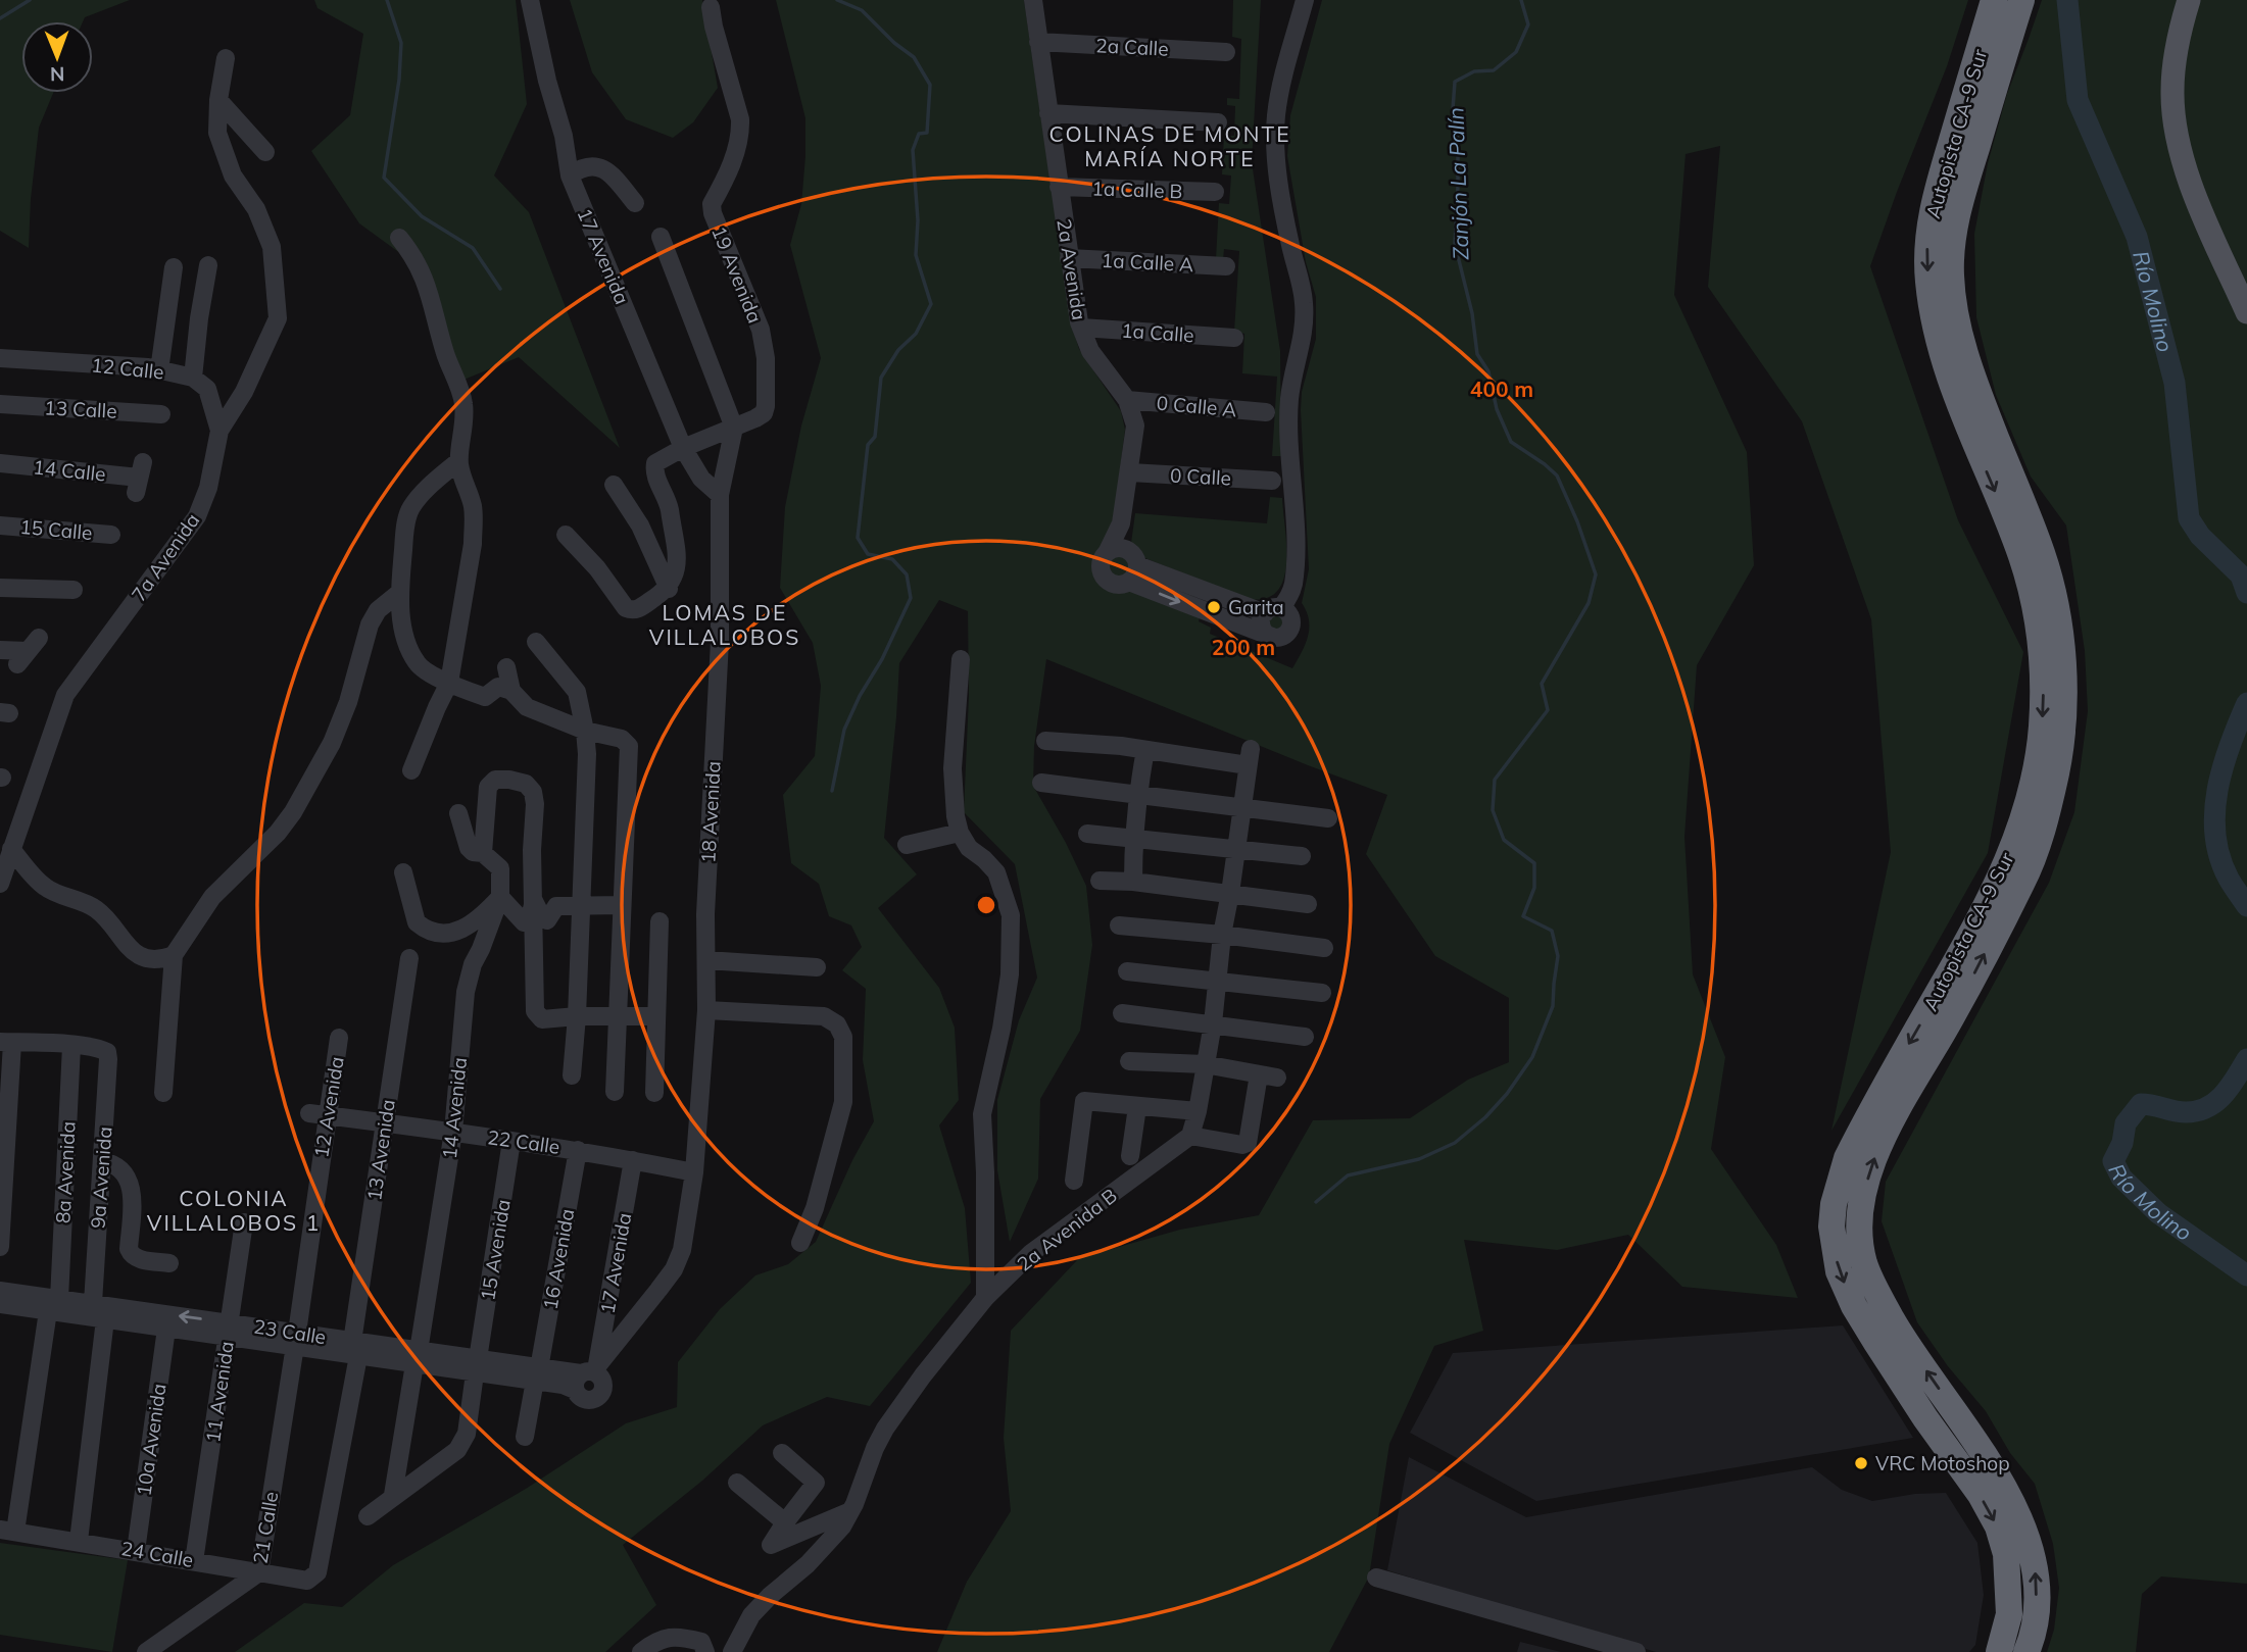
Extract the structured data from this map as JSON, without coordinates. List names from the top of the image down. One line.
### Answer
{"streets":{"highway":["Autopista CA-9 Sur"],"street":["2a Calle","1a Calle B","17 Avenida","1a Calle A","2a Avenida","19 Avenida","1a Calle","12 Calle","0 Calle A","13 Calle","14 Calle","0 Calle","15 Calle","7a Avenida","18 Avenida","12 Avenida","14 Avenida","22 Calle","13 Avenida","8a Avenida","9a Avenida","2a Avenida B","15 Avenida","16 Avenida","23 Calle","11 Avenida","10a Avenida","21 Calle","24 Calle"]},"crossings":[["2a Calle","2a Avenida"],["1a Calle B","2a Avenida"],["17 Avenida","18 Avenida"],["17 Avenida","22 Calle"],["17 Avenida","23 Calle"],["1a Calle A","2a Avenida"],["2a Avenida","1a Calle"],["2a Avenida","0 Calle A"],["2a Avenida","0 Calle"],["19 Avenida","18 Avenida"],["18 Avenida","22 Calle"],["18 Avenida","23 Calle"],["12 Avenida","22 Calle"],["12 Avenida","23 Calle"],["12 Avenida","21 Calle"],["14 Avenida","22 Calle"],["14 Avenida","15 Avenida"],["14 Avenida","23 Calle"],["22 Calle","13 Avenida"],["22 Calle","15 Avenida"],["22 Calle","16 Avenida"],["13 Avenida","23 Calle"],["13 Avenida","24 Calle"],["8a Avenida","9a Avenida"],["8a Avenida","23 Calle"],["8a Avenida","24 Calle"],["9a Avenida","23 Calle"],["15 Avenida","23 Calle"],["16 Avenida","23 Calle"],["23 Calle","11 Avenida"],["23 Calle","10a Avenida"],["23 Calle","21 Calle"],["11 Avenida","24 Calle"],["10a Avenida","24 Calle"],["21 Calle","24 Calle"]],"districts":["COLINAS DE MONTE MARÍA NORTE","LOMAS DE VILLALOBOS","COLONIA VILLALOBOS 1"],"water":["Zanjón La Palín","Río Molino"],"places":["Garita","VRC Motoshop"],"north":"bottom","rings":["400 m","200 m"]}
